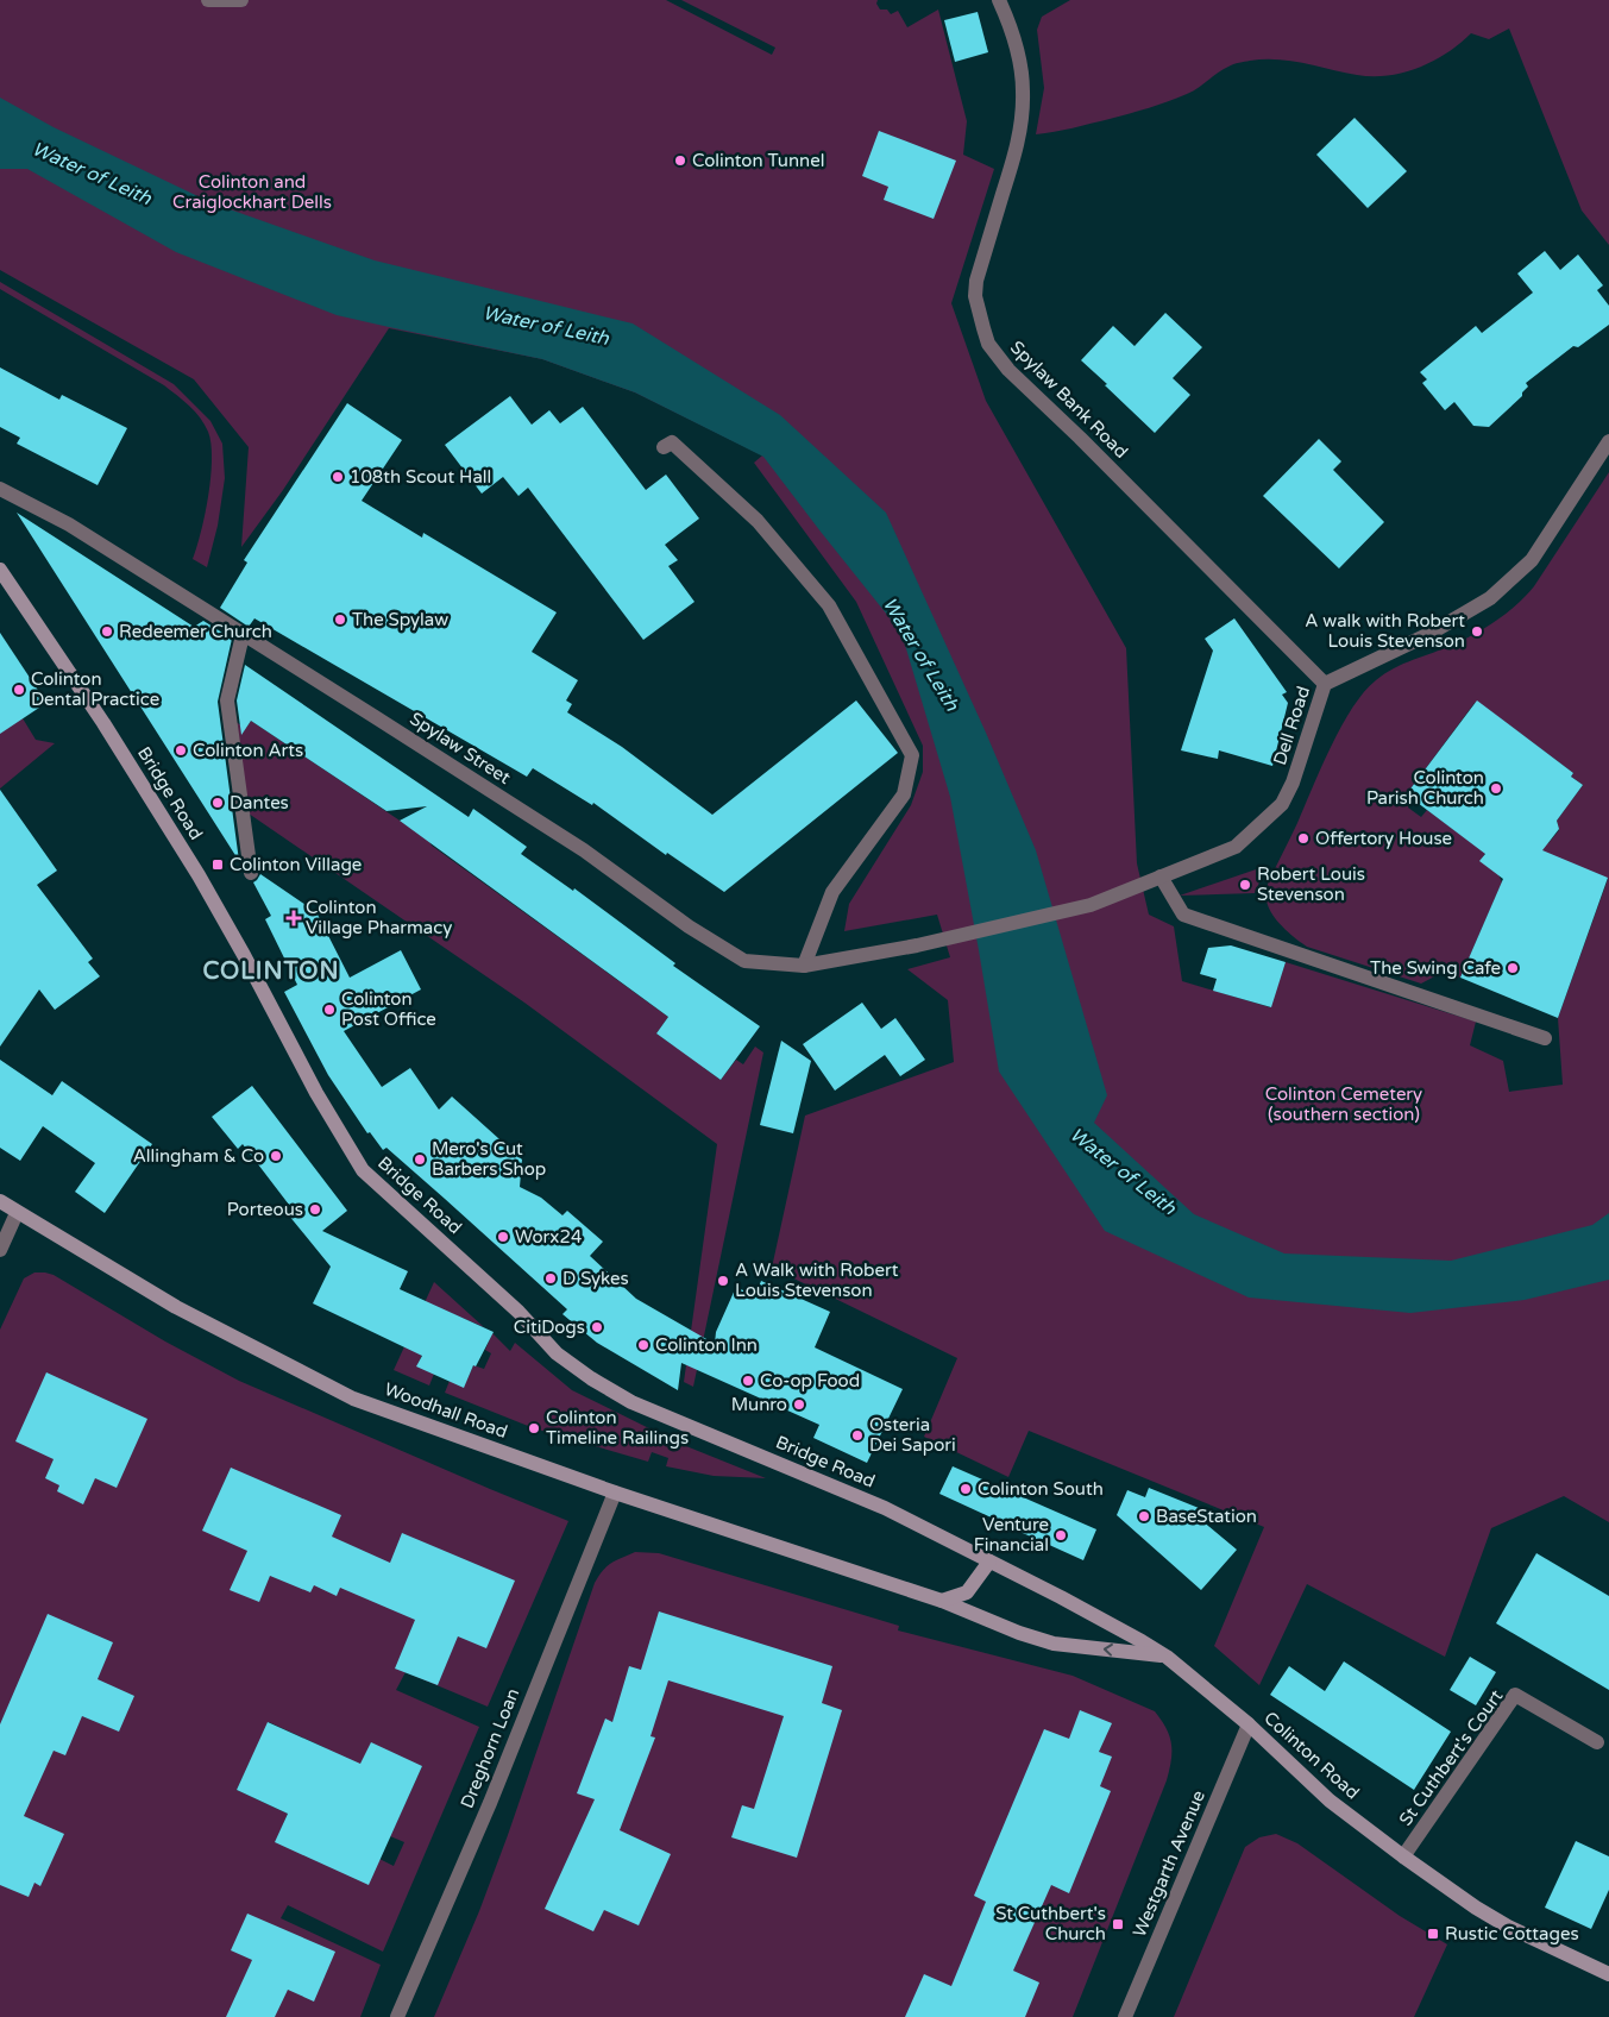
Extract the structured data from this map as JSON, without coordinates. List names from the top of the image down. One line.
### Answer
{"streets":{"main road":["Bridge Road","Woodhall Road","Colinton Road"],"street":["Spylaw Bank Road","Dell Road","Spylaw Street","Dreghorn Loan","St Cuthbert's Court","Westgarth Avenue"]},"crossings":[["Spylaw Bank Road","Dell Road"],["Dell Road","Spylaw Street"],["Bridge Road","Colinton Road"],["Woodhall Road","Dreghorn Loan"],["Woodhall Road","Colinton Road"],["Colinton Road","St Cuthbert's Court"],["Colinton Road","Westgarth Avenue"]],"districts":["COLINTON"],"water":["Water of Leith"],"parks":["Colinton and Craiglockhart Dells","Colinton Cemetery (southern section)"],"places":{"other":["Colinton Tunnel","108th Scout Hall","The Spylaw","Redeemer Church","A walk with Robert Louis Stevenson","Colinton Dental Practice","Colinton Arts","Colinton Parish Church","Dantes","Offertory House","Robert Louis Stevenson","The Swing Cafe","Colinton Post Office","Allingham & Co","Mero's Cut Barbers Shop","Porteous","Worx24","D Sykes","A Walk with Robert Louis Stevenson","CitiDogs","Colinton Inn","Co-op Food","Munro","Colinton Timeline Railings","Osteria Dei Sapori","Colinton South","BaseStation","Venture Financial"],"transit":["Colinton Village","St Cuthbert's Church","Rustic Cottages"],"health":["Colinton Village Pharmacy"]}}
